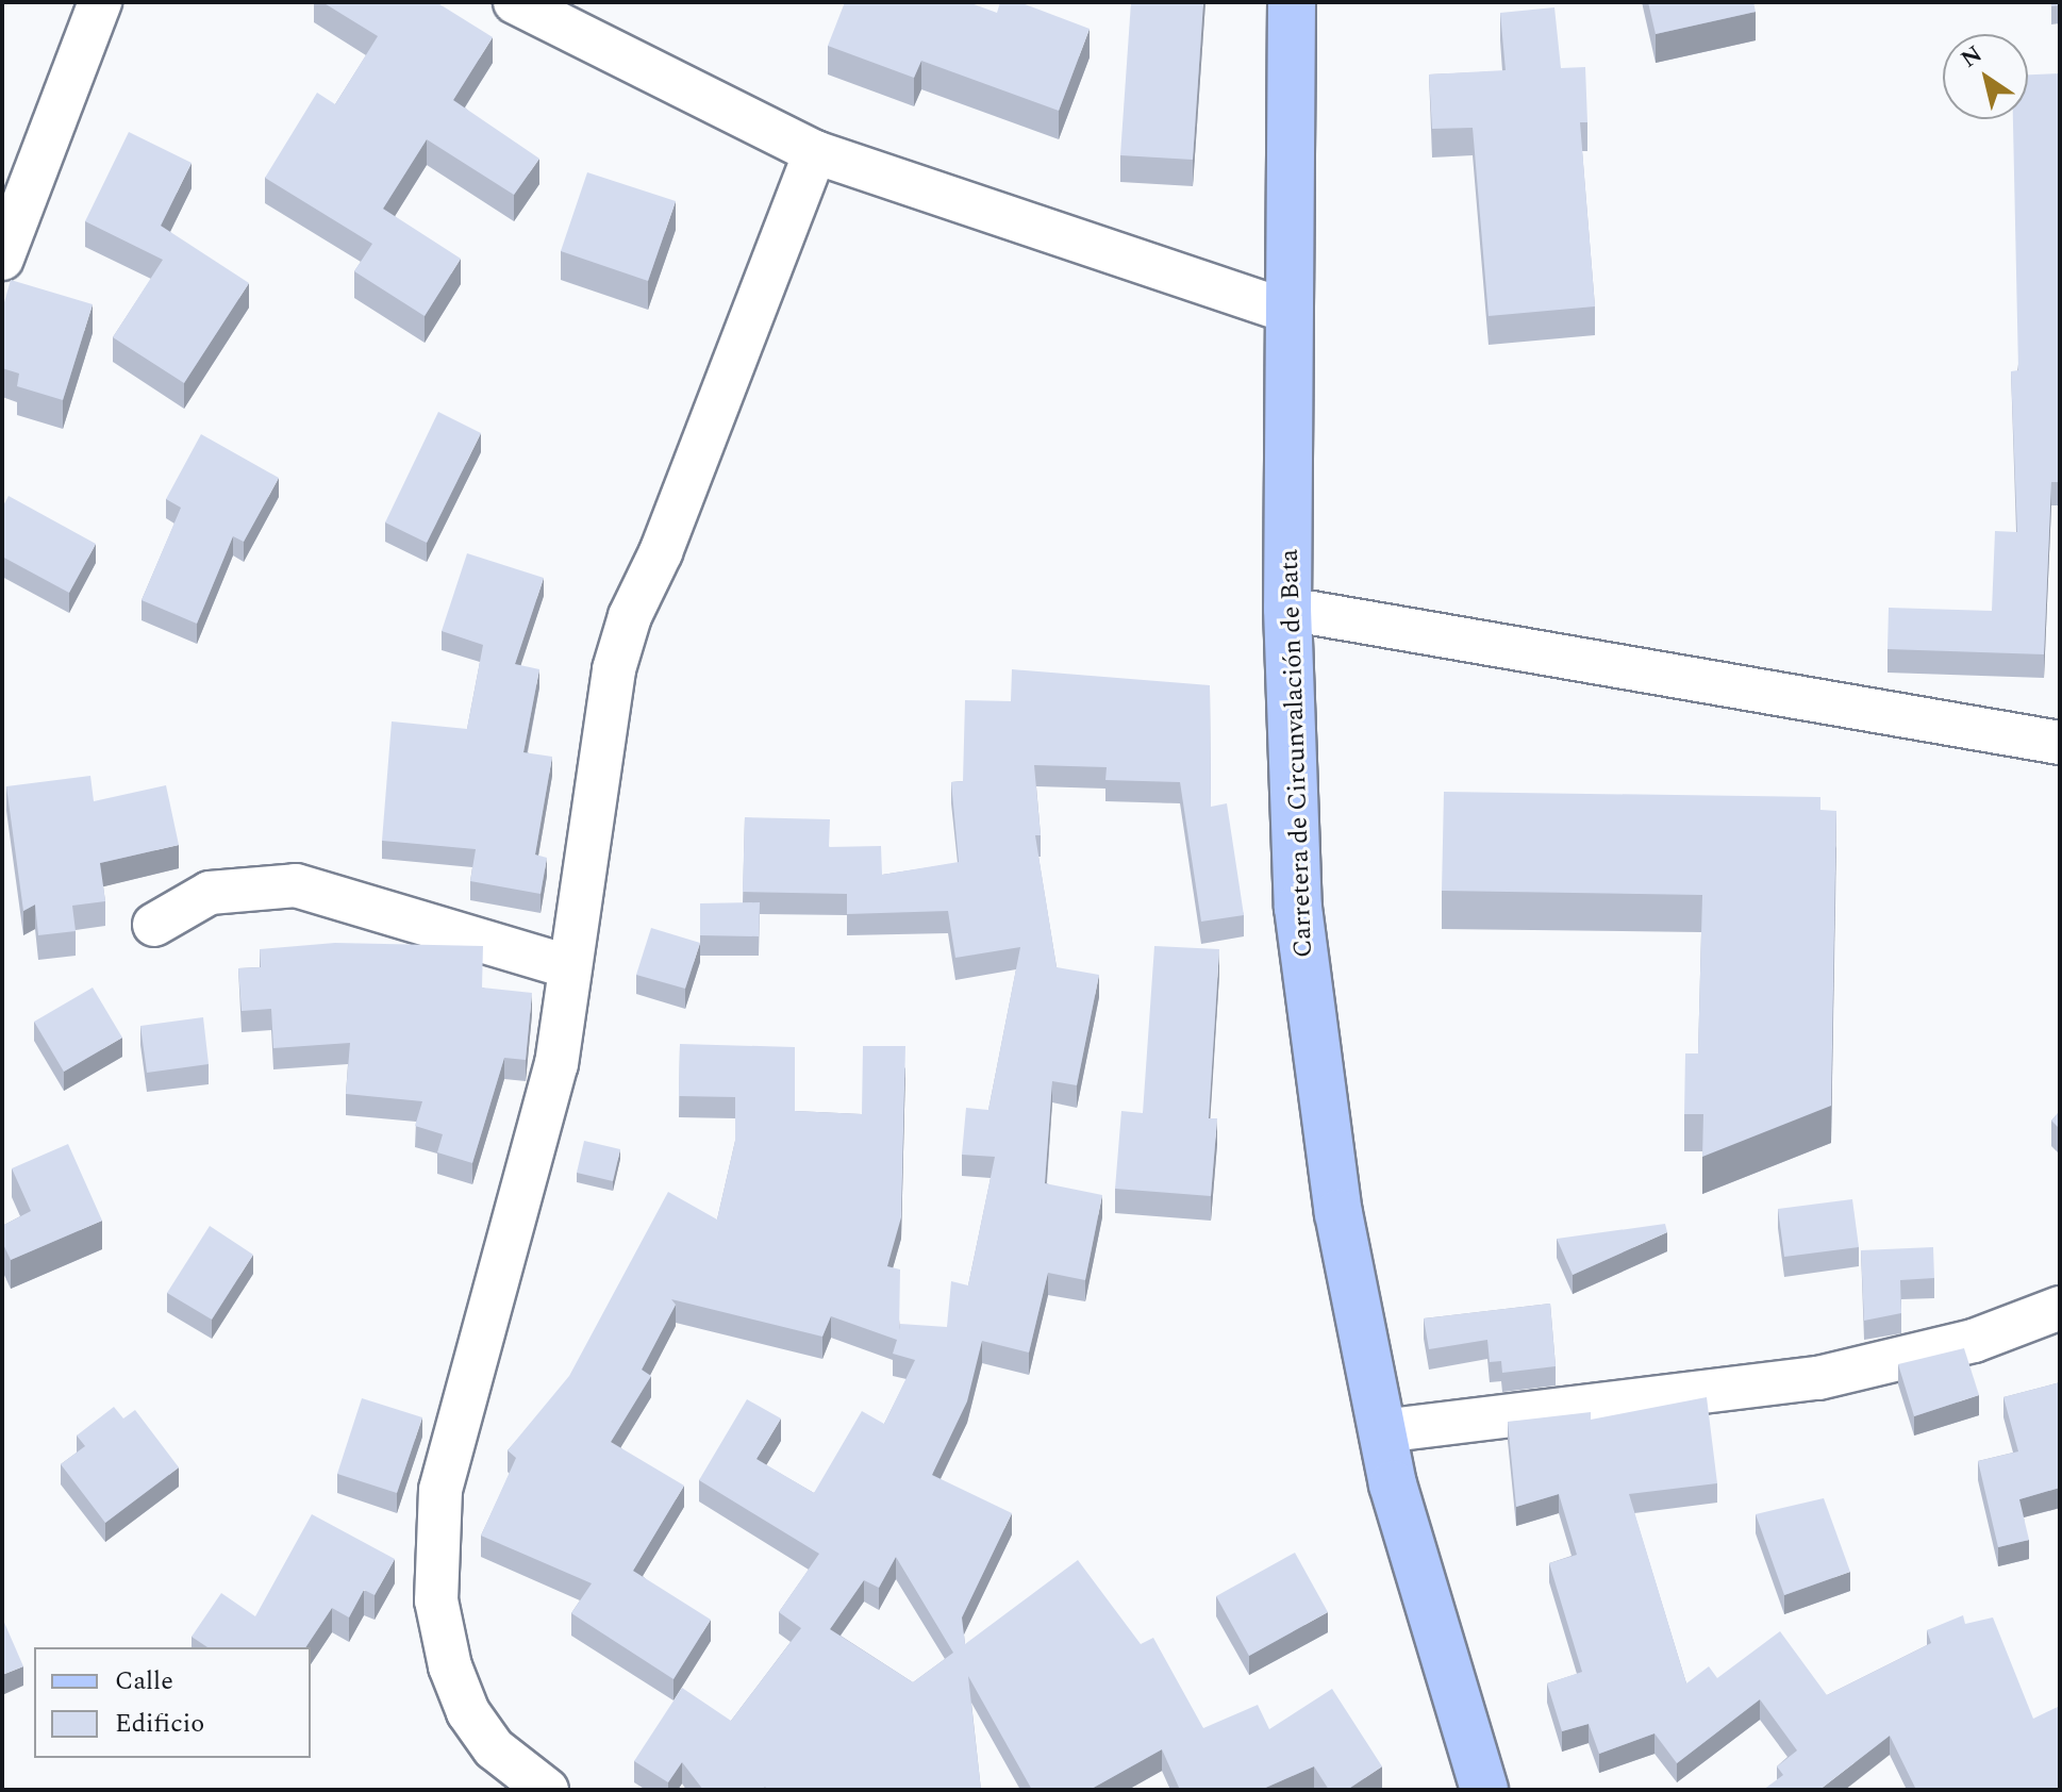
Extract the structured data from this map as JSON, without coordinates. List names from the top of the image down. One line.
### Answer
{"streets":{"main road":["Carretera de Circunvalación de Bata"]},"legend":["Calle","Edificio"],"north":"top left"}
